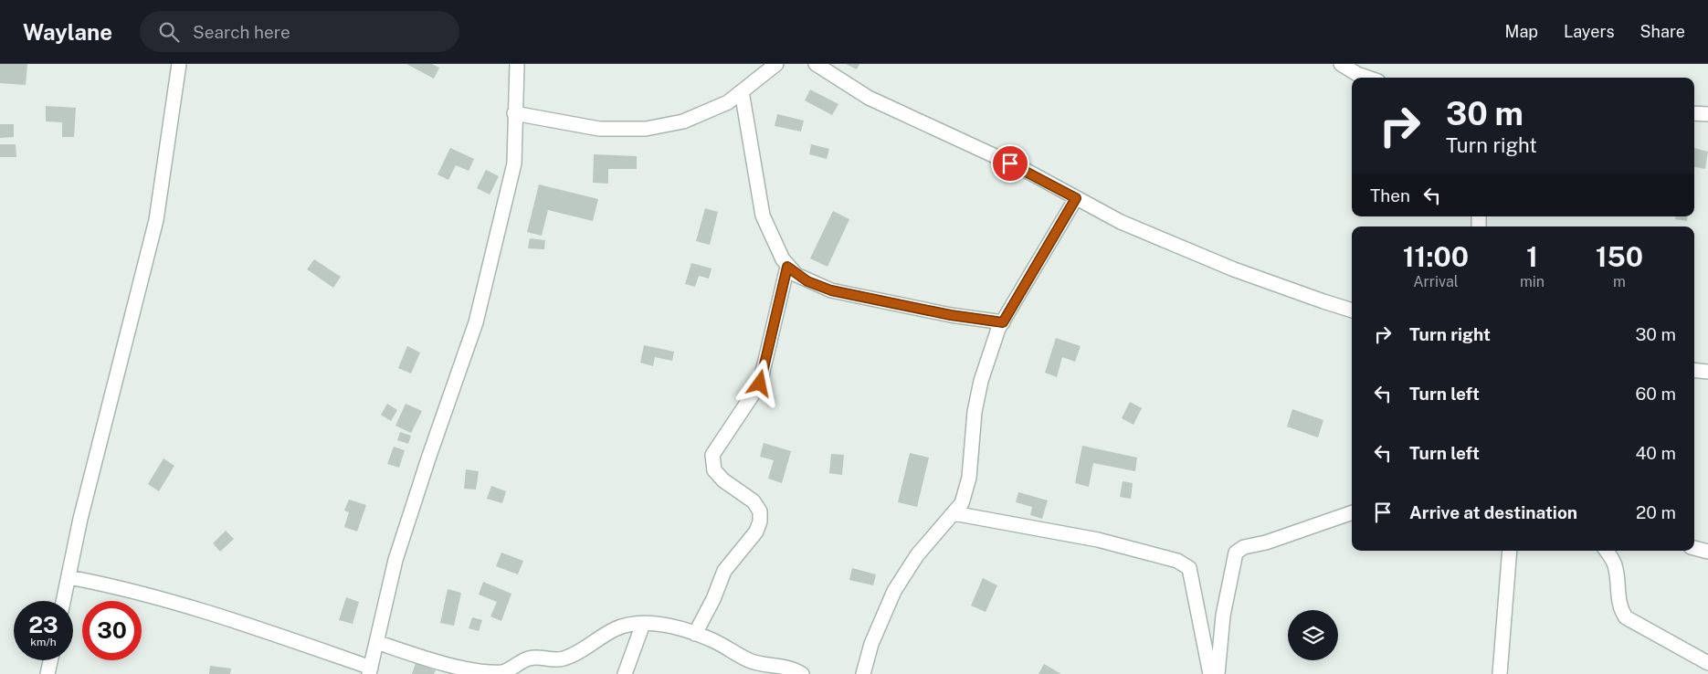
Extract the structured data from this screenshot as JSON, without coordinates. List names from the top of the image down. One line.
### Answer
{"page":{"header":"Waylane","search":"Search here","nav":["Map","Layers","Share"],"turn":["30 m","Turn right"],"then":"Then","eta":["11:00","Arrival","1","min","150","m"],"list":[{"name":"Turn right","value":"30 m"},{"name":"Turn left","value":"60 m"},{"name":"Turn left","value":"40 m"},{"name":"Arrive at destination","value":"20 m"}],"speed":"23 km/h","limit":"30"}}
